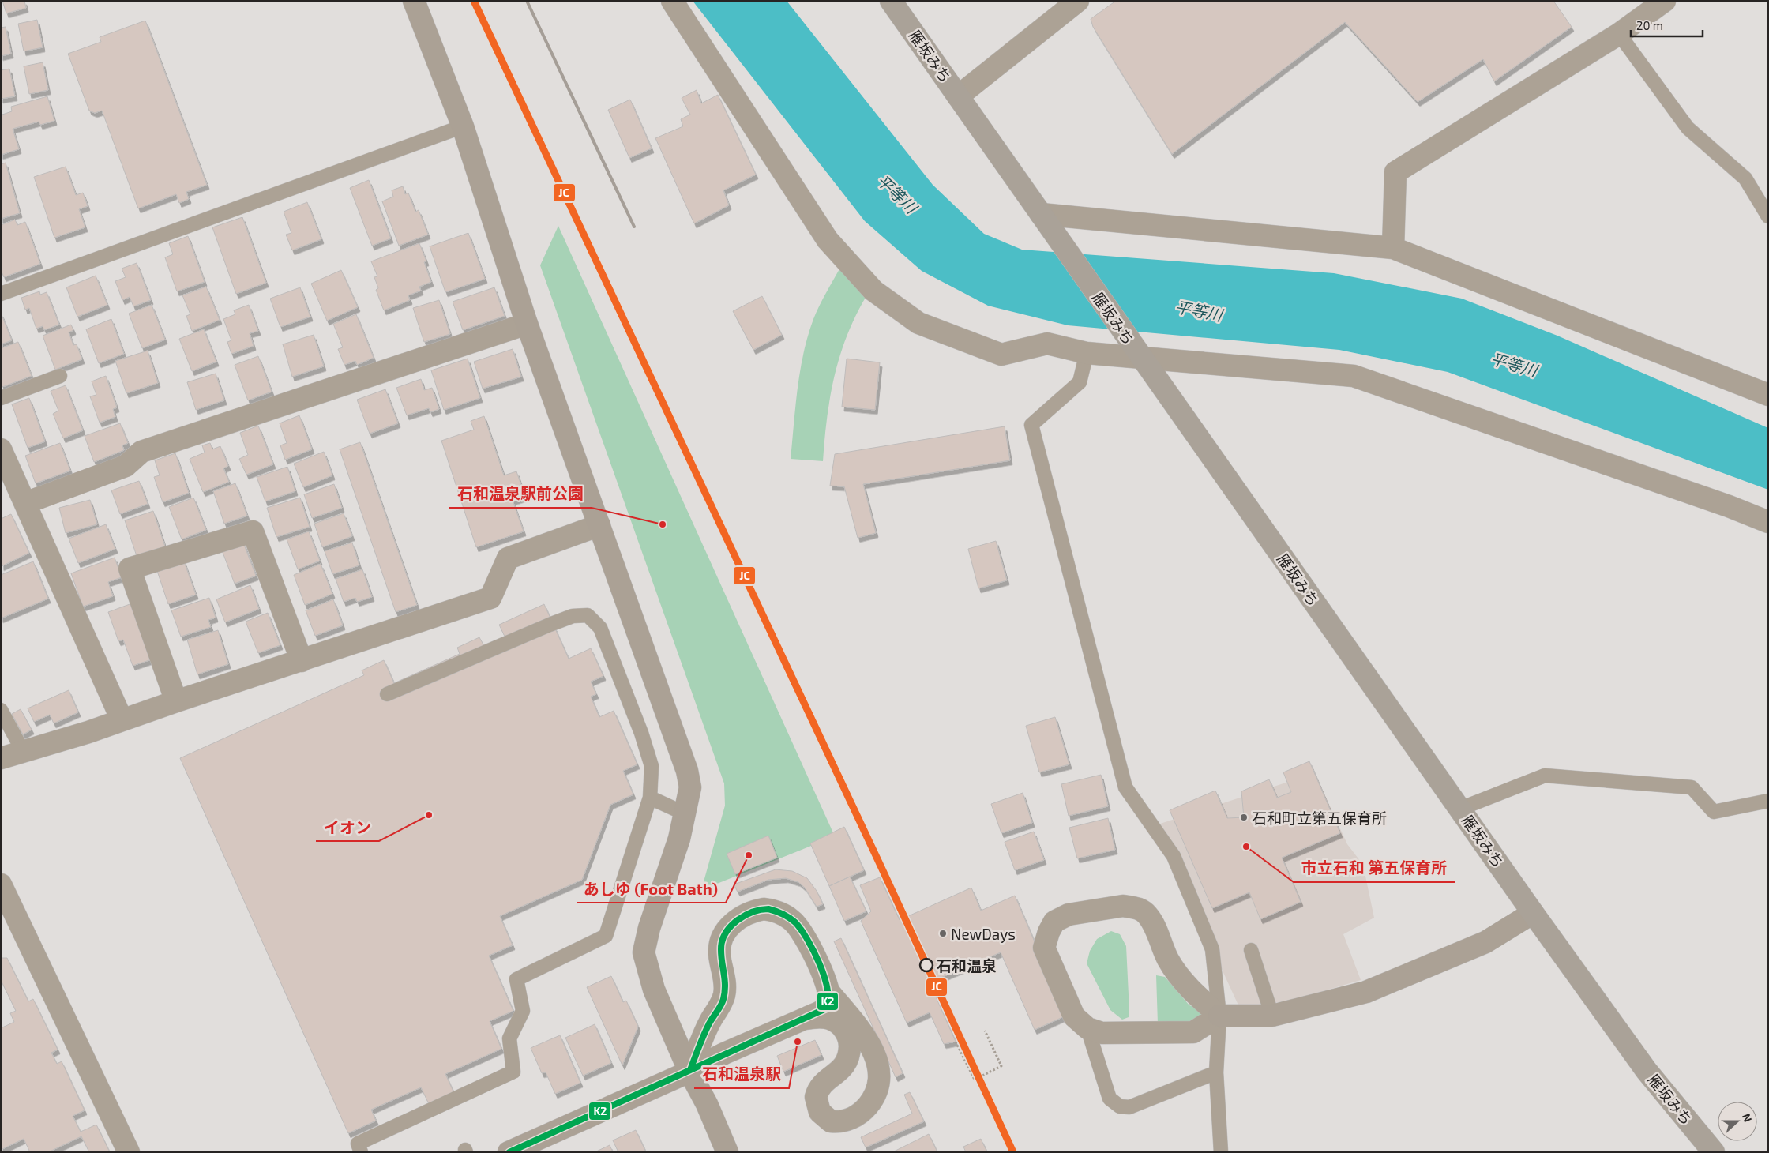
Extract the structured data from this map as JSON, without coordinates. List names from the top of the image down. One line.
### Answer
{"streets":{"highway":["雁坂みち"]},"water":["平等川"],"places":["石和温泉駅前公園","イオン","石和町立第五保育所","市立石和 第五保育所","あしゆ (Foot Bath)","NewDays","石和温泉","石和温泉駅"],"lines":["transit line JC","transit line K2"],"scale_bar":"20 m","north":"right"}
